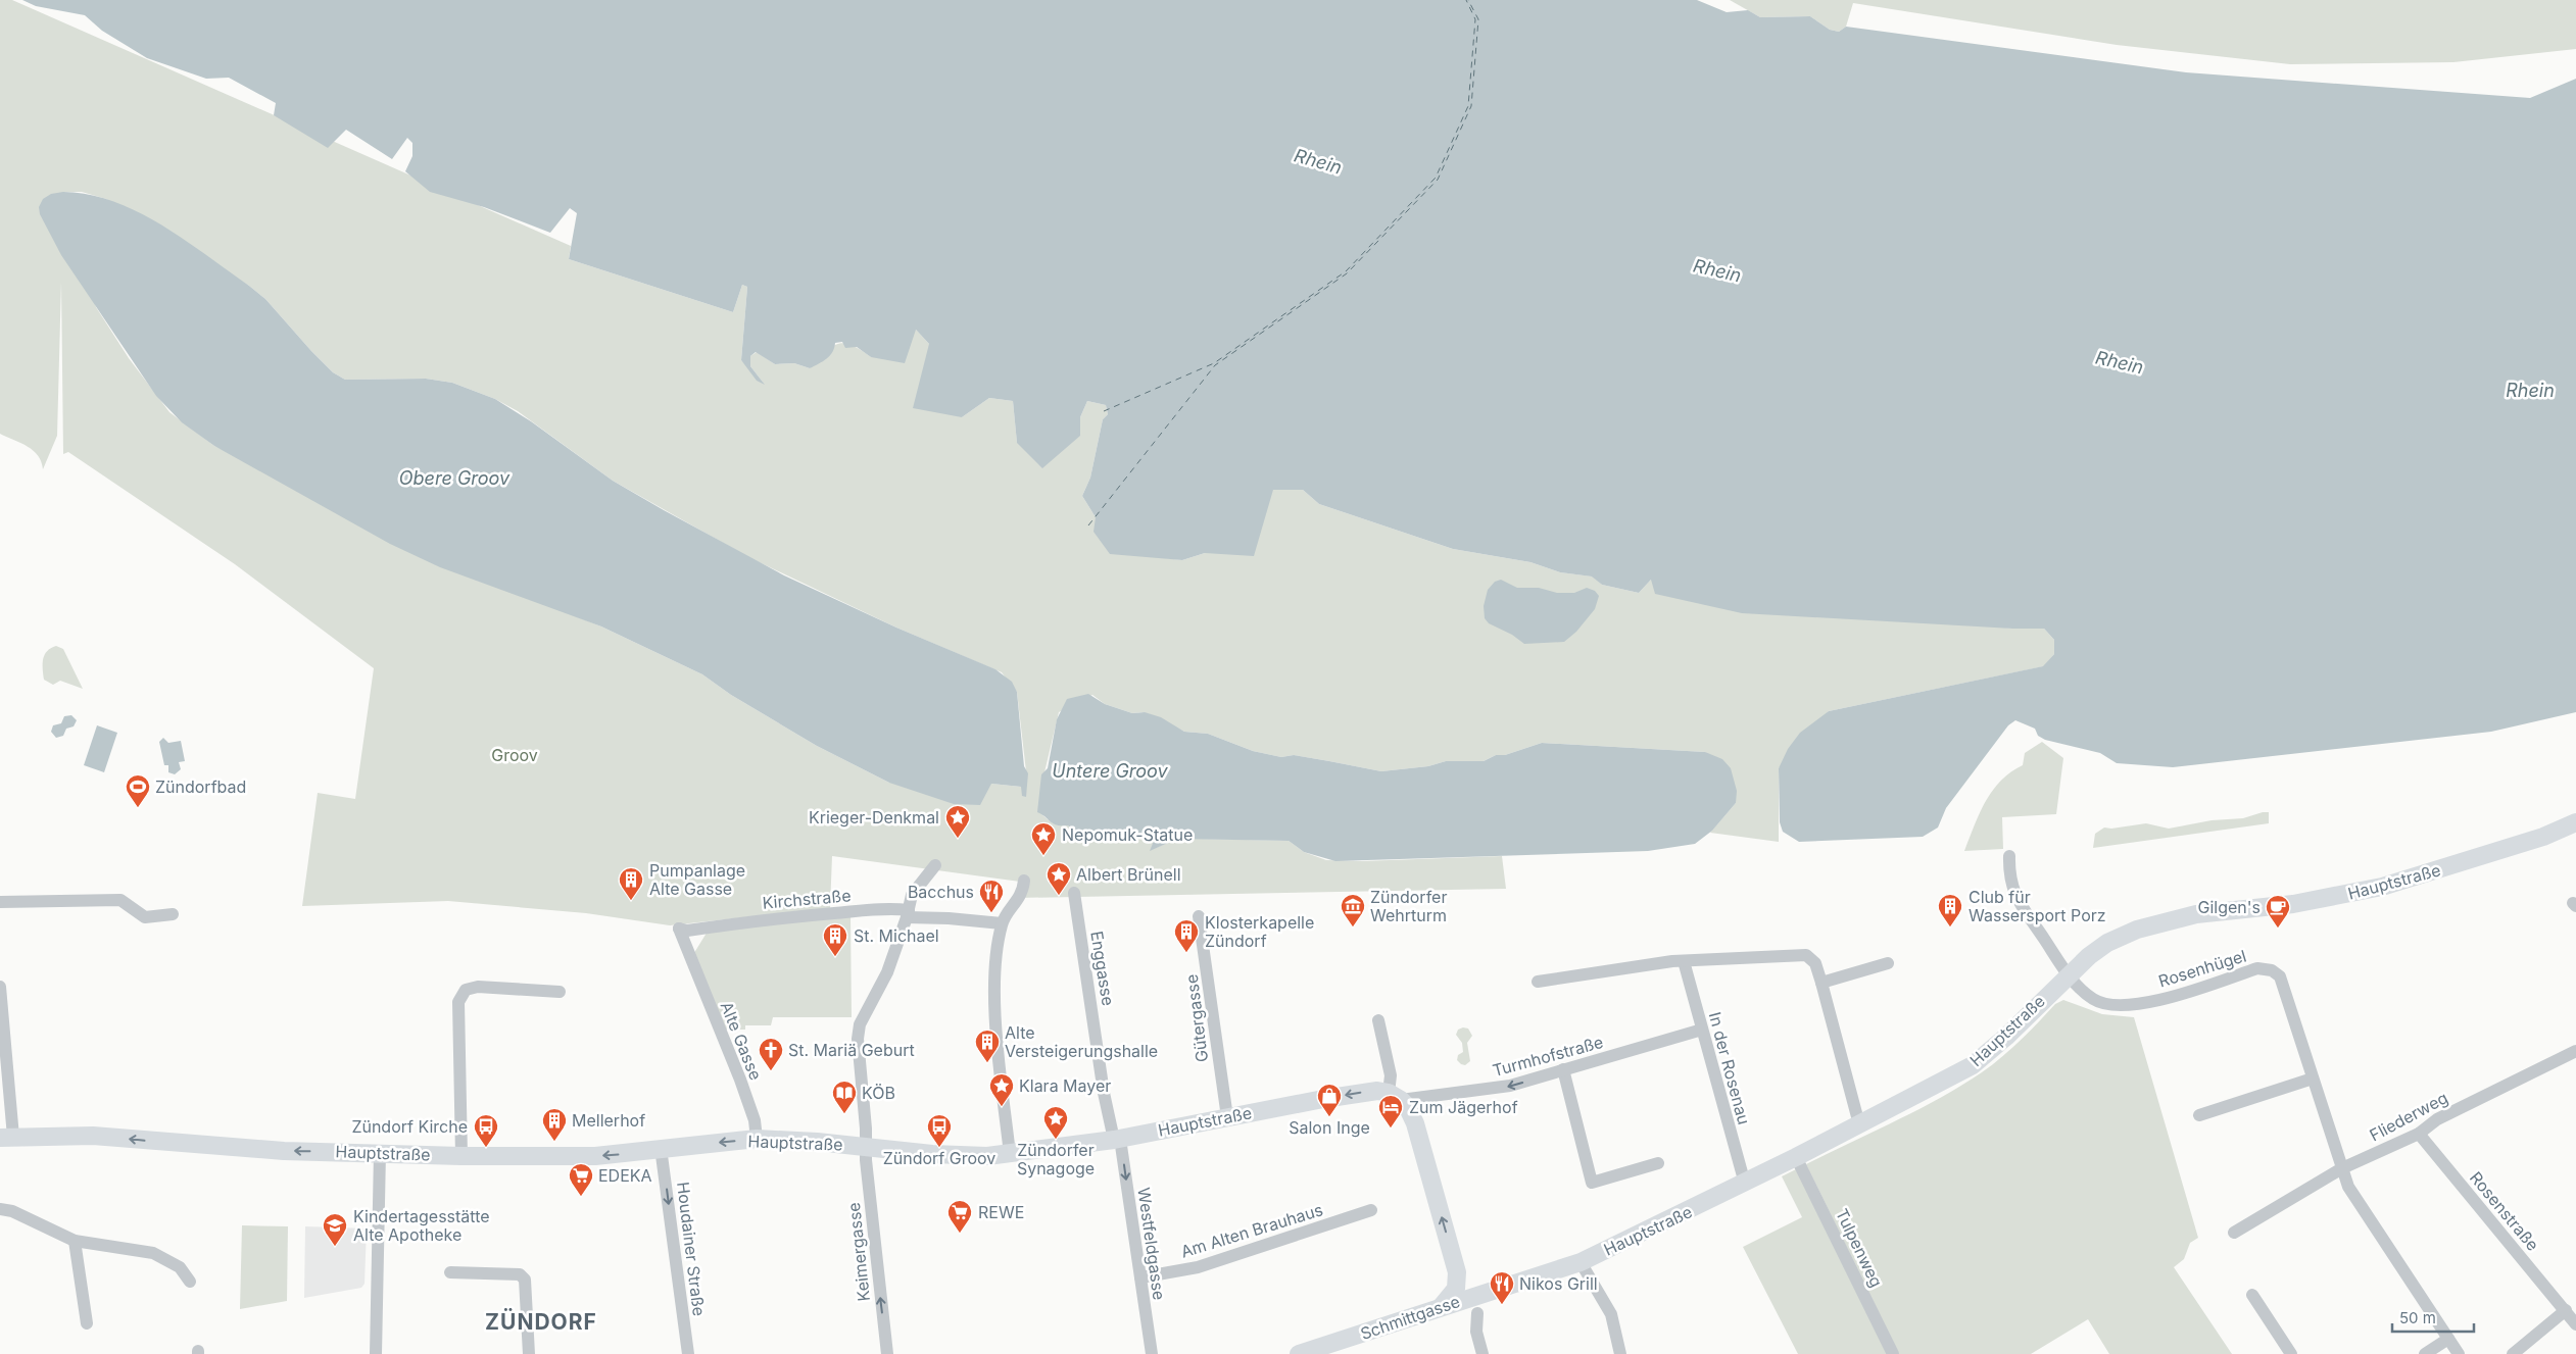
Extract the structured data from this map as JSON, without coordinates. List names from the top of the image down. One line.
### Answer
{"streets":{"main road":["Hauptstraße","Schmittgasse"],"street":["Kirchstraße","Enggasse","Rosenhügel","Gütergasse","Alte Gasse","Turmhofstraße","In der Rosenau","Fliederweg","Rosenstraße","Am Alten Brauhaus","Westfeldgasse","Tulpenweg","Houdainer Straße","Keimergasse"]},"crossings":[["Hauptstraße","Enggasse"],["Hauptstraße","Rosenhügel"],["Hauptstraße","Gütergasse"],["Hauptstraße","Alte Gasse"],["Hauptstraße","Turmhofstraße"],["Hauptstraße","In der Rosenau"],["Hauptstraße","Westfeldgasse"],["Hauptstraße","Tulpenweg"],["Hauptstraße","Houdainer Straße"],["Hauptstraße","Keimergasse"],["Hauptstraße","Schmittgasse"],["Kirchstraße","Alte Gasse"],["Kirchstraße","Keimergasse"],["Enggasse","Westfeldgasse"],["Rosenhügel","Fliederweg"],["Turmhofstraße","In der Rosenau"],["Fliederweg","Rosenstraße"],["Am Alten Brauhaus","Westfeldgasse"]],"one_way":["Turmhofstraße","Westfeldgasse","Houdainer Straße","Keimergasse"],"districts":["ZÜNDORF"],"water":["Rhein","Obere Groov","Untere Groov"],"parks":["Groov"],"places":{"sports":["Zündorfbad"],"place":["Krieger-Denkmal","Nepomuk-Statue","Albert Brünell","Klara Mayer","Zündorfer Synagoge"],"building":["Pumpanlage Alte Gasse","Club für Wassersport Porz","Klosterkapelle Zündorf","St. Michael","Alte Versteigerungshalle","Mellerhof"],"restaurant":["Bacchus","Nikos Grill"],"museum":["Zündorfer Wehrturm"],"cafe":["Gilgen's"],"church":["St. Mariä Geburt"],"library":["KÖB"],"shop":["Salon Inge"],"hotel":["Zum Jägerhof"],"bus stop":["Zündorf Kirche","Zündorf Groov"],"supermarket":["EDEKA","REWE"],"school or university":["Kindertagesstätte Alte Apotheke"]},"scale_bar":"50 m"}
